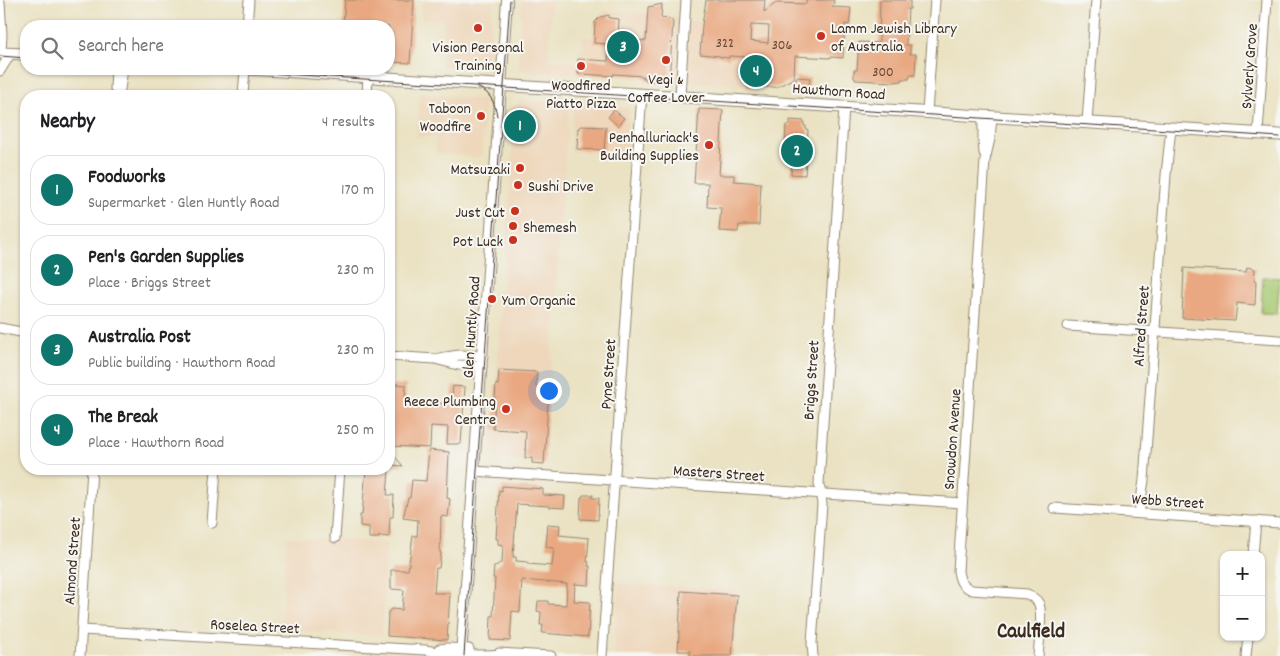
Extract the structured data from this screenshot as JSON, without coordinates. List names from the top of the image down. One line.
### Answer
{"streets":{"main road":["Hawthorn Road"],"street":["Sylverly Grove","Alfred Street","Glen Huntly Road","Pyne Street","Briggs Street","Snowdon Avenue","Masters Street","Webb Street","Almond Street","Roselea Street"]},"crossings":[["Sylverly Grove","Hawthorn Road"],["Hawthorn Road","Alfred Street"],["Hawthorn Road","Glen Huntly Road"],["Hawthorn Road","Pyne Street"],["Hawthorn Road","Briggs Street"],["Hawthorn Road","Snowdon Avenue"],["Alfred Street","Webb Street"],["Glen Huntly Road","Masters Street"],["Glen Huntly Road","Roselea Street"],["Pyne Street","Masters Street"],["Briggs Street","Masters Street"],["Snowdon Avenue","Masters Street"],["Almond Street","Roselea Street"]],"districts":["Caulfield"],"places":["Vision Personal Training","Lamm Jewish Library of Australia","Vegi & Coffee Lover","Woodfired Piatto Pizza","Taboon Woodfire","Penhalluriack's Building Supplies","Matsuzaki","Sushi Drive","Just Cut","Shemesh","Pot Luck","Yum Organic","Reece Plumbing Centre"],"house_numbers":["322","306","300"],"page":{"search":"Search here","pins":["3","4","1","2"],"heading":["Nearby","4 results"],"list":[{"mark":"1","name":"Foodworks","note":"Supermarket · Glen Huntly Road","value":"170 m"},{"mark":"2","name":"Pen's Garden Supplies","note":"Place · Briggs Street","value":"230 m"},{"mark":"3","name":"Australia Post","note":"Public building · Hawthorn Road","value":"230 m"},{"mark":"4","name":"The Break","note":"Place · Hawthorn Road","value":"250 m"}],"map_buttons":["+","−"]}}
